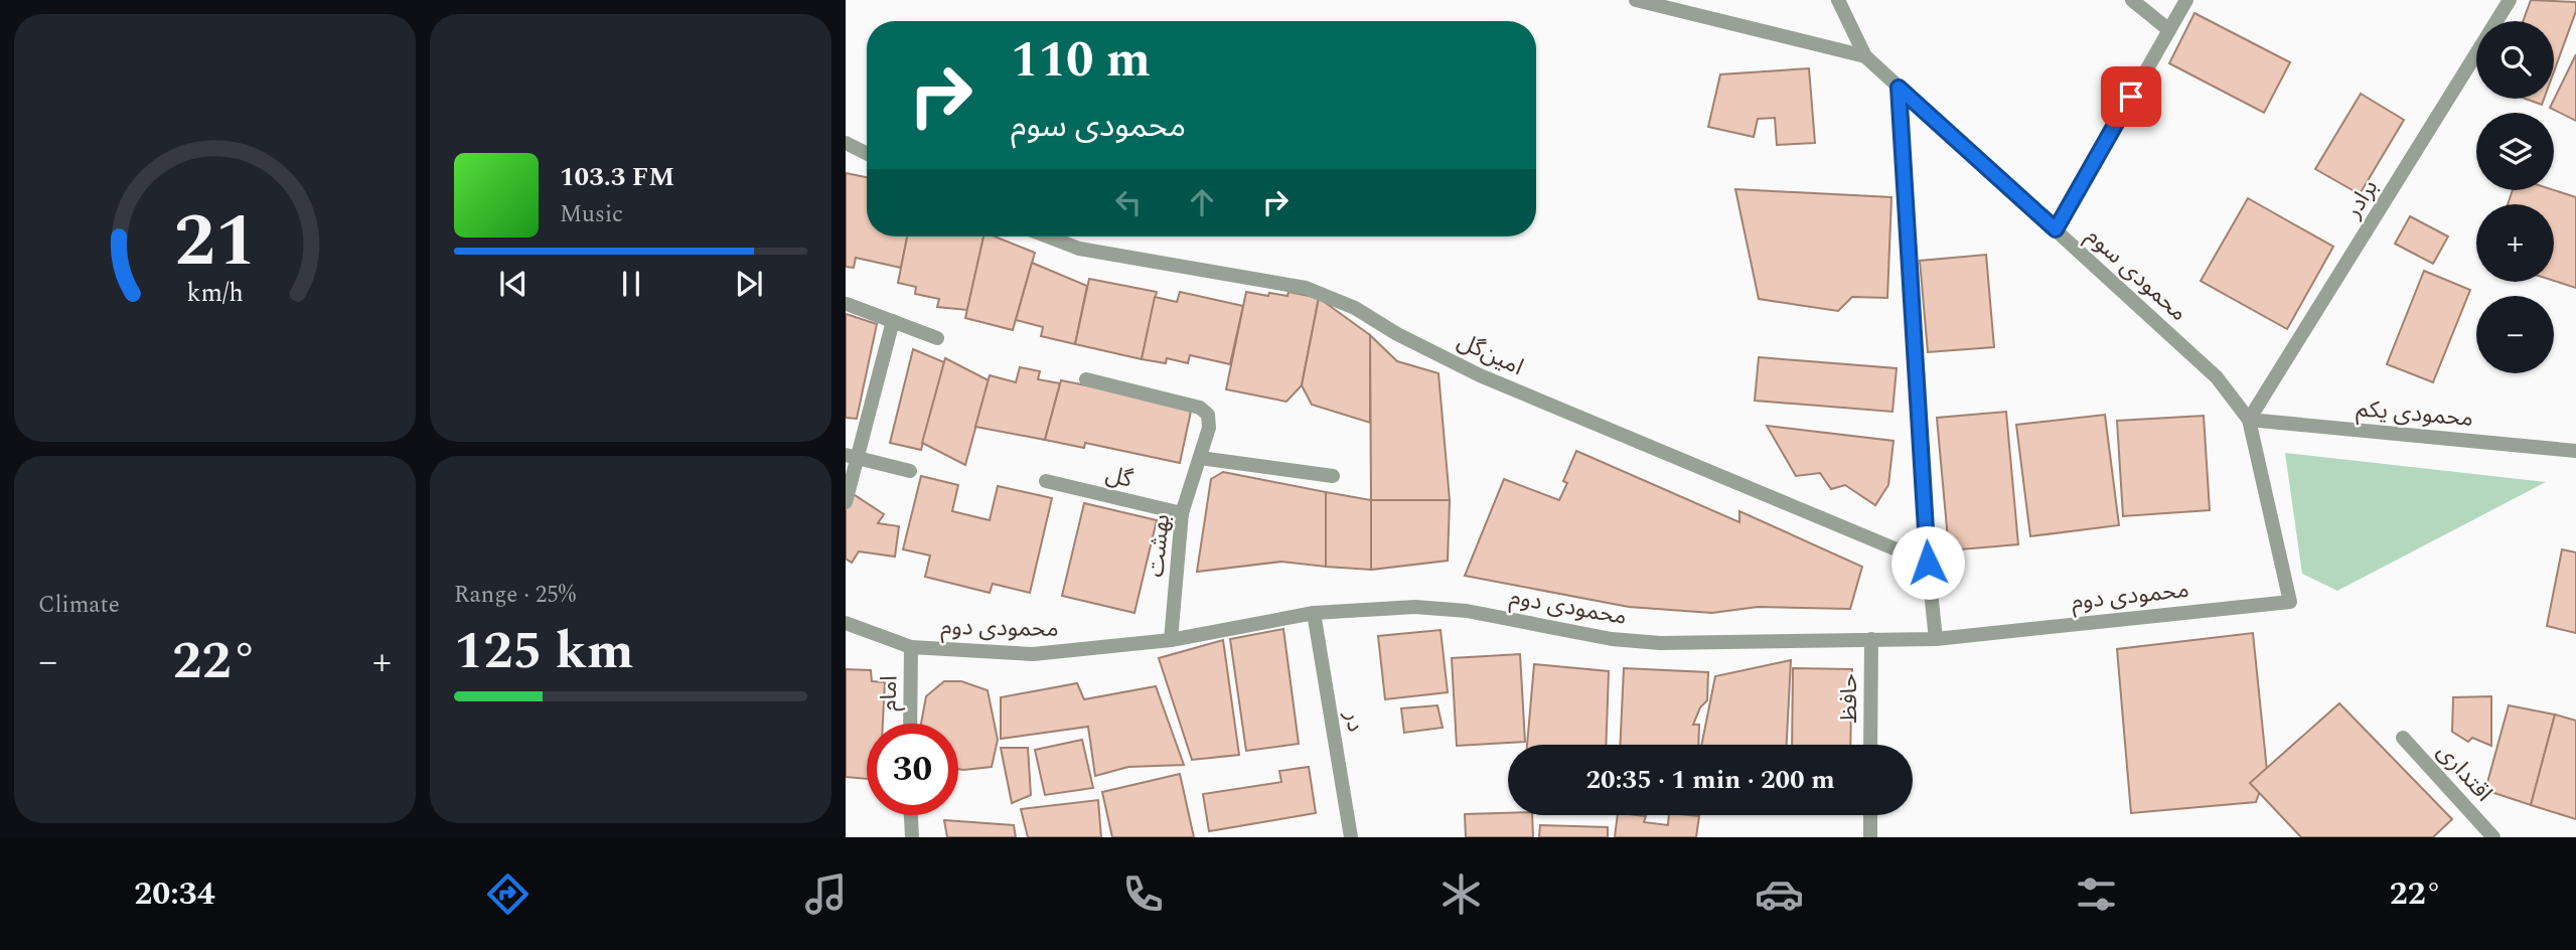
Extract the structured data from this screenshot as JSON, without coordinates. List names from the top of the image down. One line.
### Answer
{"streets":{"street":["برادر","محمودی سوم","امین‌گل","محمودی یکم","گل","بهشت","محمودی دوم","امام","حافظ","در","اقتداری"]},"crossings":[["برادر","محمودی سوم"],["برادر","محمودی یکم"],["محمودی سوم","محمودی یکم"],["محمودی سوم","محمودی دوم"],["گل","بهشت"],["بهشت","محمودی دوم"],["محمودی دوم","امام"],["محمودی دوم","حافظ"],["محمودی دوم","در"]],"page":{"map_buttons":["+","−"],"turn":["110 m","محمودی سوم"],"song":["103.3 FM","Music"],"tile":["Climate",["Range · 25%","125 km"]],"heat":["−","22°","+"],"limit":"30","trip":"20:35 · 1 min · 200 m","tabs":["20:34","22°"],"gauge":["21","km/h"]}}
